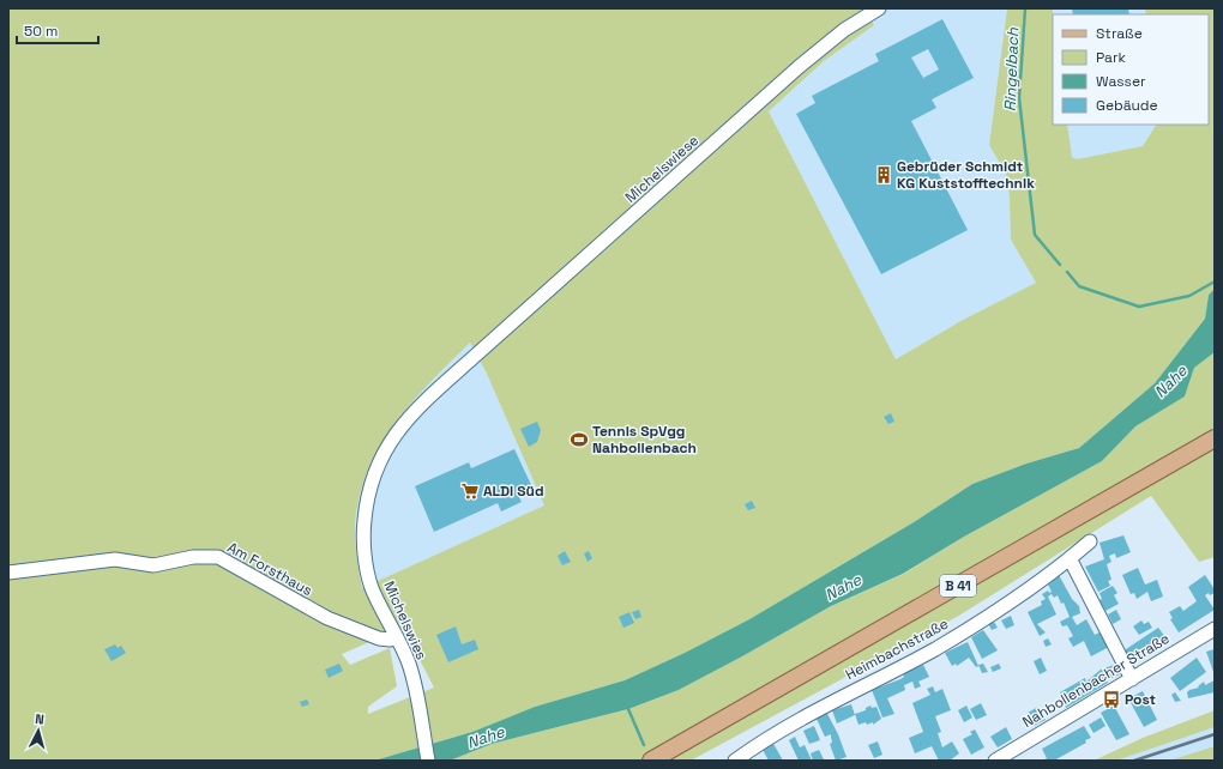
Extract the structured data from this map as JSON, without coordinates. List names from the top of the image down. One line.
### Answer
{"streets":{"main road":["B 41"],"street":["Michelswiese","Am Forsthaus","Michelswies","Heimbachstraße","Nahbollenbacher Straße"]},"crossings":[["Michelswiese","Michelswies"],["Am Forsthaus","Michelswies"]],"water":["Ringelbach","Nahe"],"places":{"building":["Gebrüder Schmidt KG Kuststofftechnik"],"sports":["Tennis SpVgg Nahbollenbach"],"supermarket":["ALDI Süd"],"bus stop":["Post"]},"legend":["Straße","Park","Wasser","Gebäude"],"scale_bar":"50 m","north":"top"}
